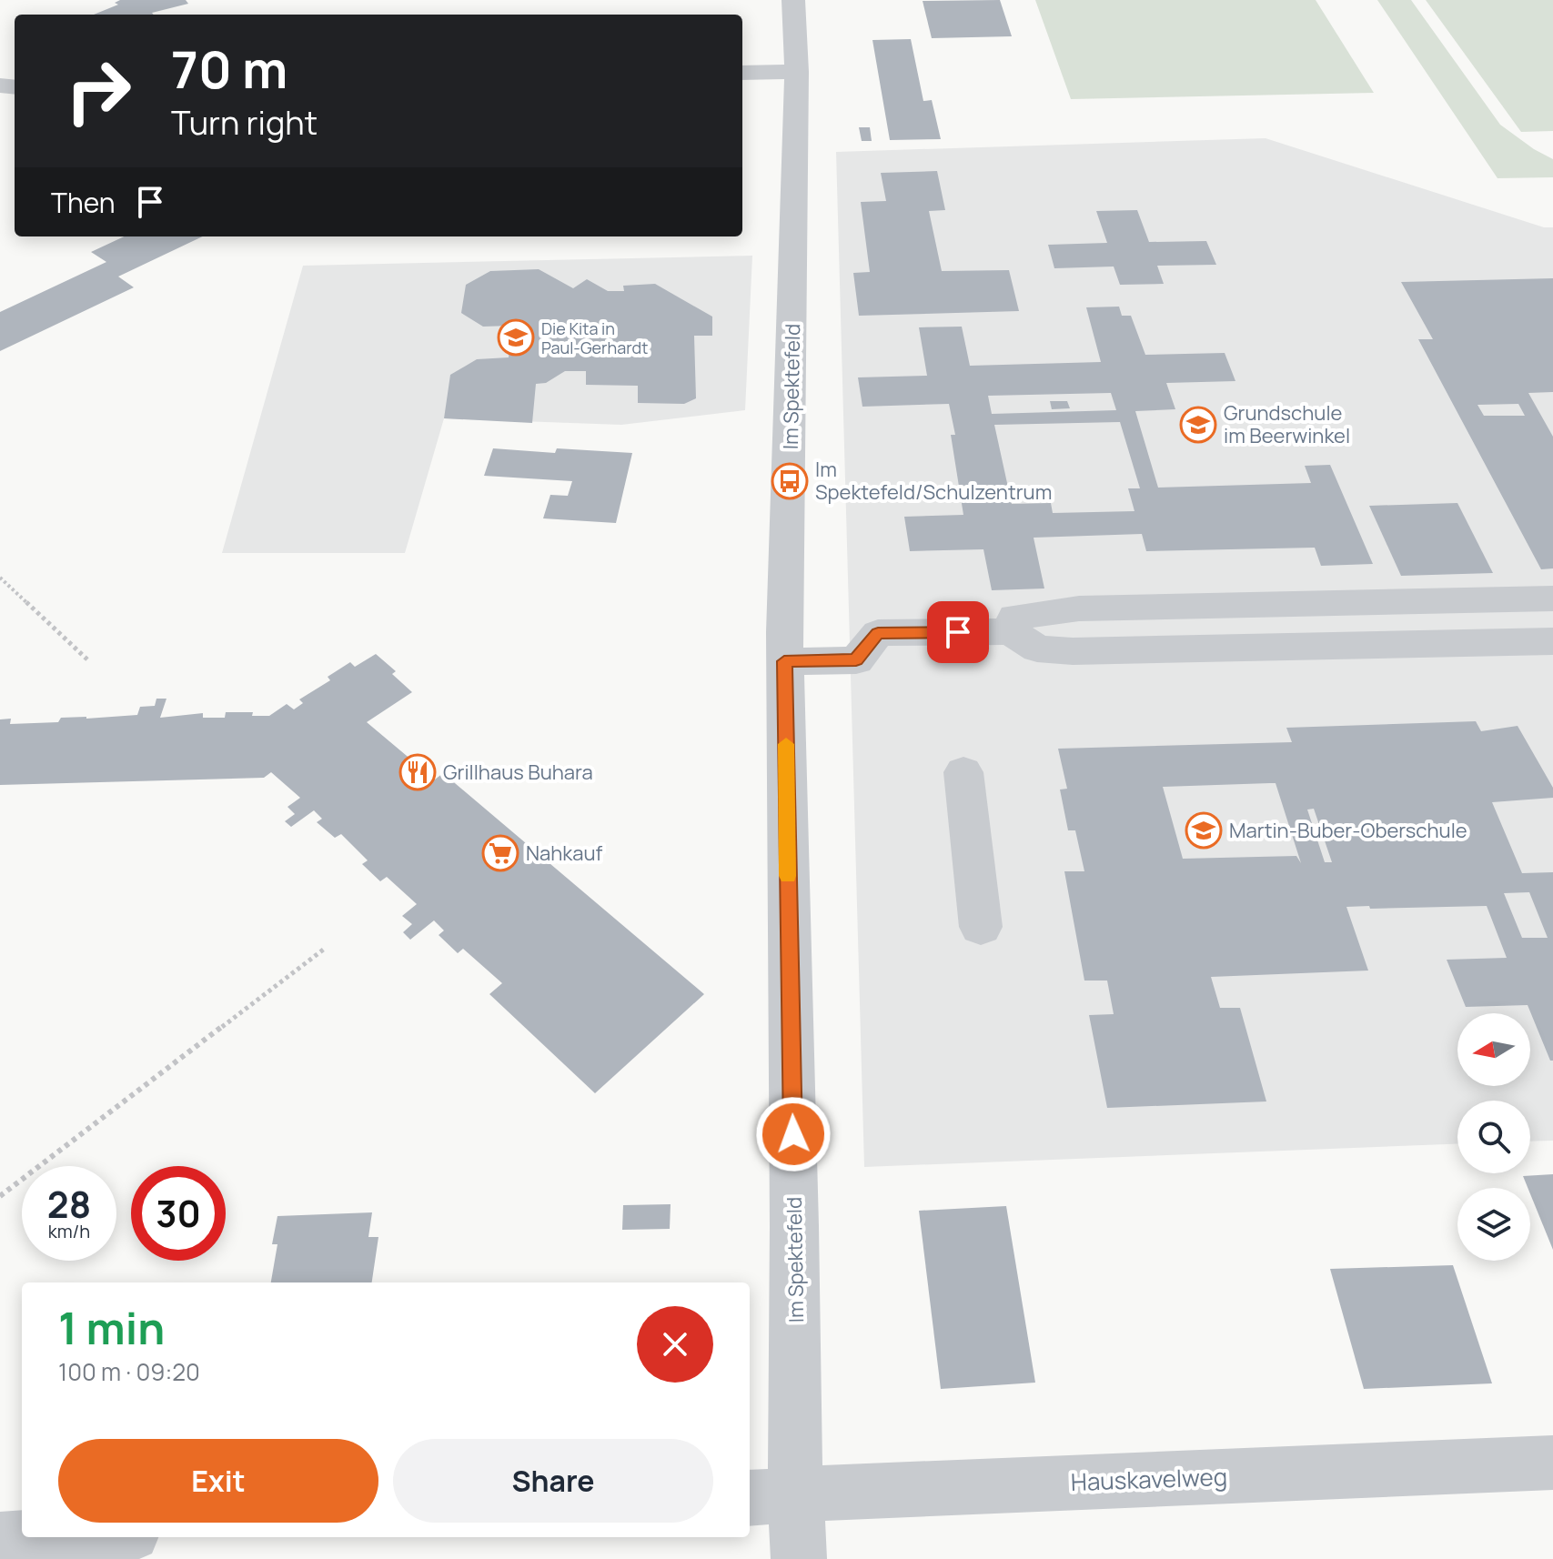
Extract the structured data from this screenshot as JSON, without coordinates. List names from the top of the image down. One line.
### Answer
{"streets":{"street":["Im Spektefeld","Hauskavelweg"]},"crossings":[["Im Spektefeld","Hauskavelweg"]],"places":{"school or university":["Die Kita in Paul-Gerhardt","Grundschule im Beerwinkel","Martin-Buber-Oberschule"],"bus stop":["Im Spektefeld/Schulzentrum"],"restaurant":["Grillhaus Buhara"],"supermarket":["Nahkauf"]},"north":"left","page":{"turn":["70 m","Turn right"],"then":"Then","speed":"28 km/h","limit":"30","heading":["1 min","100 m · 09:20"],"buttons":["Exit","Share"]}}
